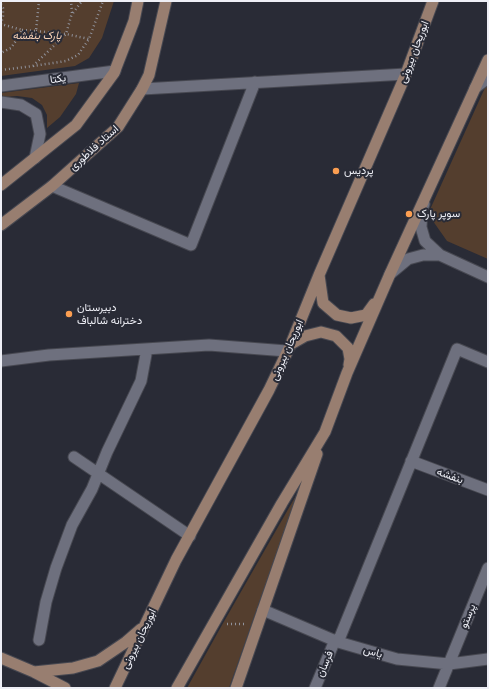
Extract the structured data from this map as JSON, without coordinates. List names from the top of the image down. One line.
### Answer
{"streets":{"main road":["ابوریحان بیرونی","استاد فلاطوری"],"street":["یکتا","بنفشه","پرستو","یاس","فرسان"]},"crossings":[["بنفشه","فرسان"],["پرستو","یاس"],["یاس","فرسان"]],"parks":["پارک بنفشه"],"places":["پردیس","سوپر پارک","دبیرستان دخترانه شالباف"]}
